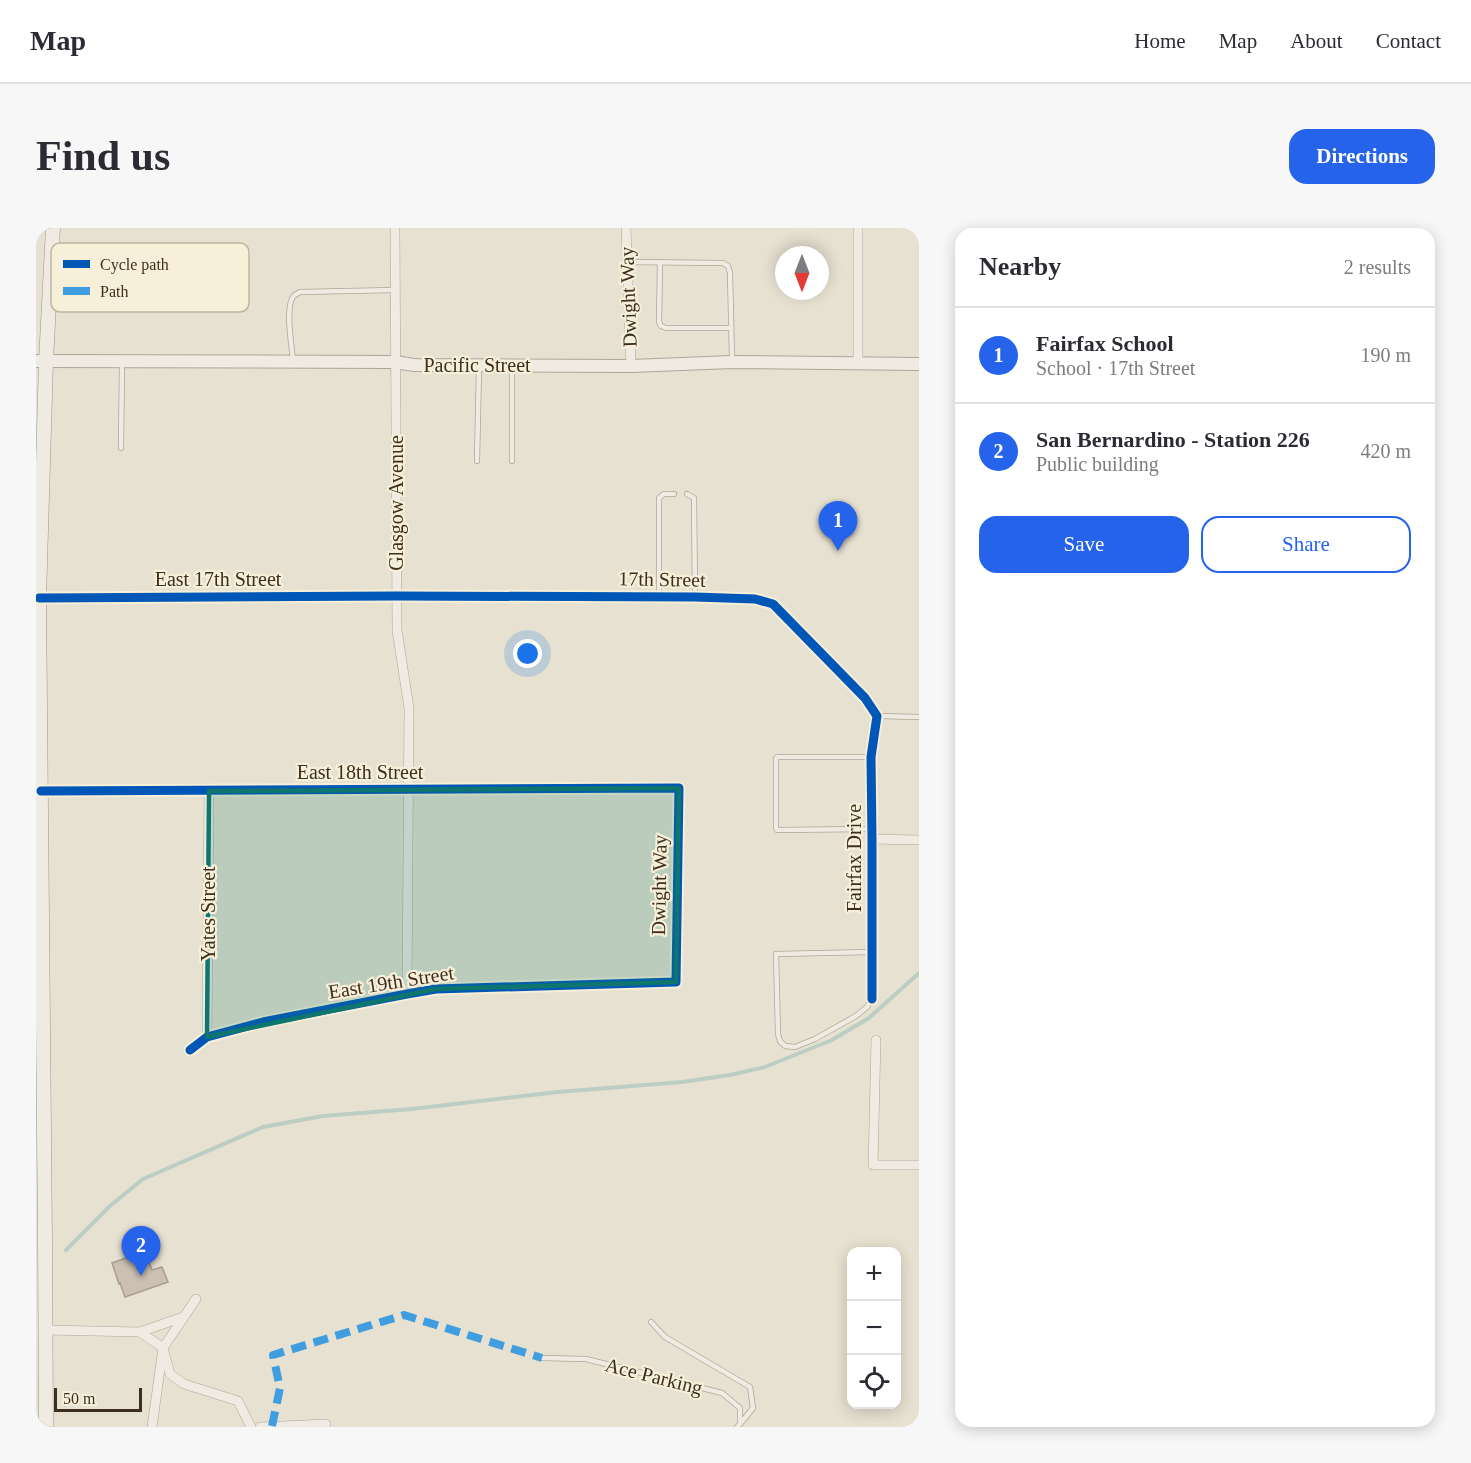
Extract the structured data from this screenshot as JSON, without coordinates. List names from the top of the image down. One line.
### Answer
{"streets":{"street":["Dwight Way","Pacific Street","Glasgow Avenue","East 17th Street","17th Street","East 18th Street","Fairfax Drive","Yates Street","East 19th Street"],"lane":["Ace Parking"]},"crossings":[["Dwight Way","Pacific Street"],["Dwight Way","East 18th Street"],["Dwight Way","East 19th Street"],["Pacific Street","Glasgow Avenue"],["Glasgow Avenue","East 17th Street"],["Glasgow Avenue","17th Street"],["Glasgow Avenue","East 18th Street"],["Glasgow Avenue","East 19th Street"],["East 17th Street","17th Street"],["17th Street","Fairfax Drive"],["East 18th Street","Yates Street"],["Yates Street","East 19th Street"]],"legend":["Cycle path","Path"],"scale_bar":"50 m","north":"bottom","page":{"header":"Map","nav":["Home","Map","About","Contact"],"buttons":["Directions",["Save","Share"]],"title":"Find us","heading":["Nearby","2 results"],"list":[{"mark":"1","name":"Fairfax School","note":"School · 17th Street","value":"190 m"},{"mark":"2","name":"San Bernardino - Station 226","note":"Public building","value":"420 m"}],"pins":["1","2"],"map_buttons":["+","−"],"scale":"50 m"}}
